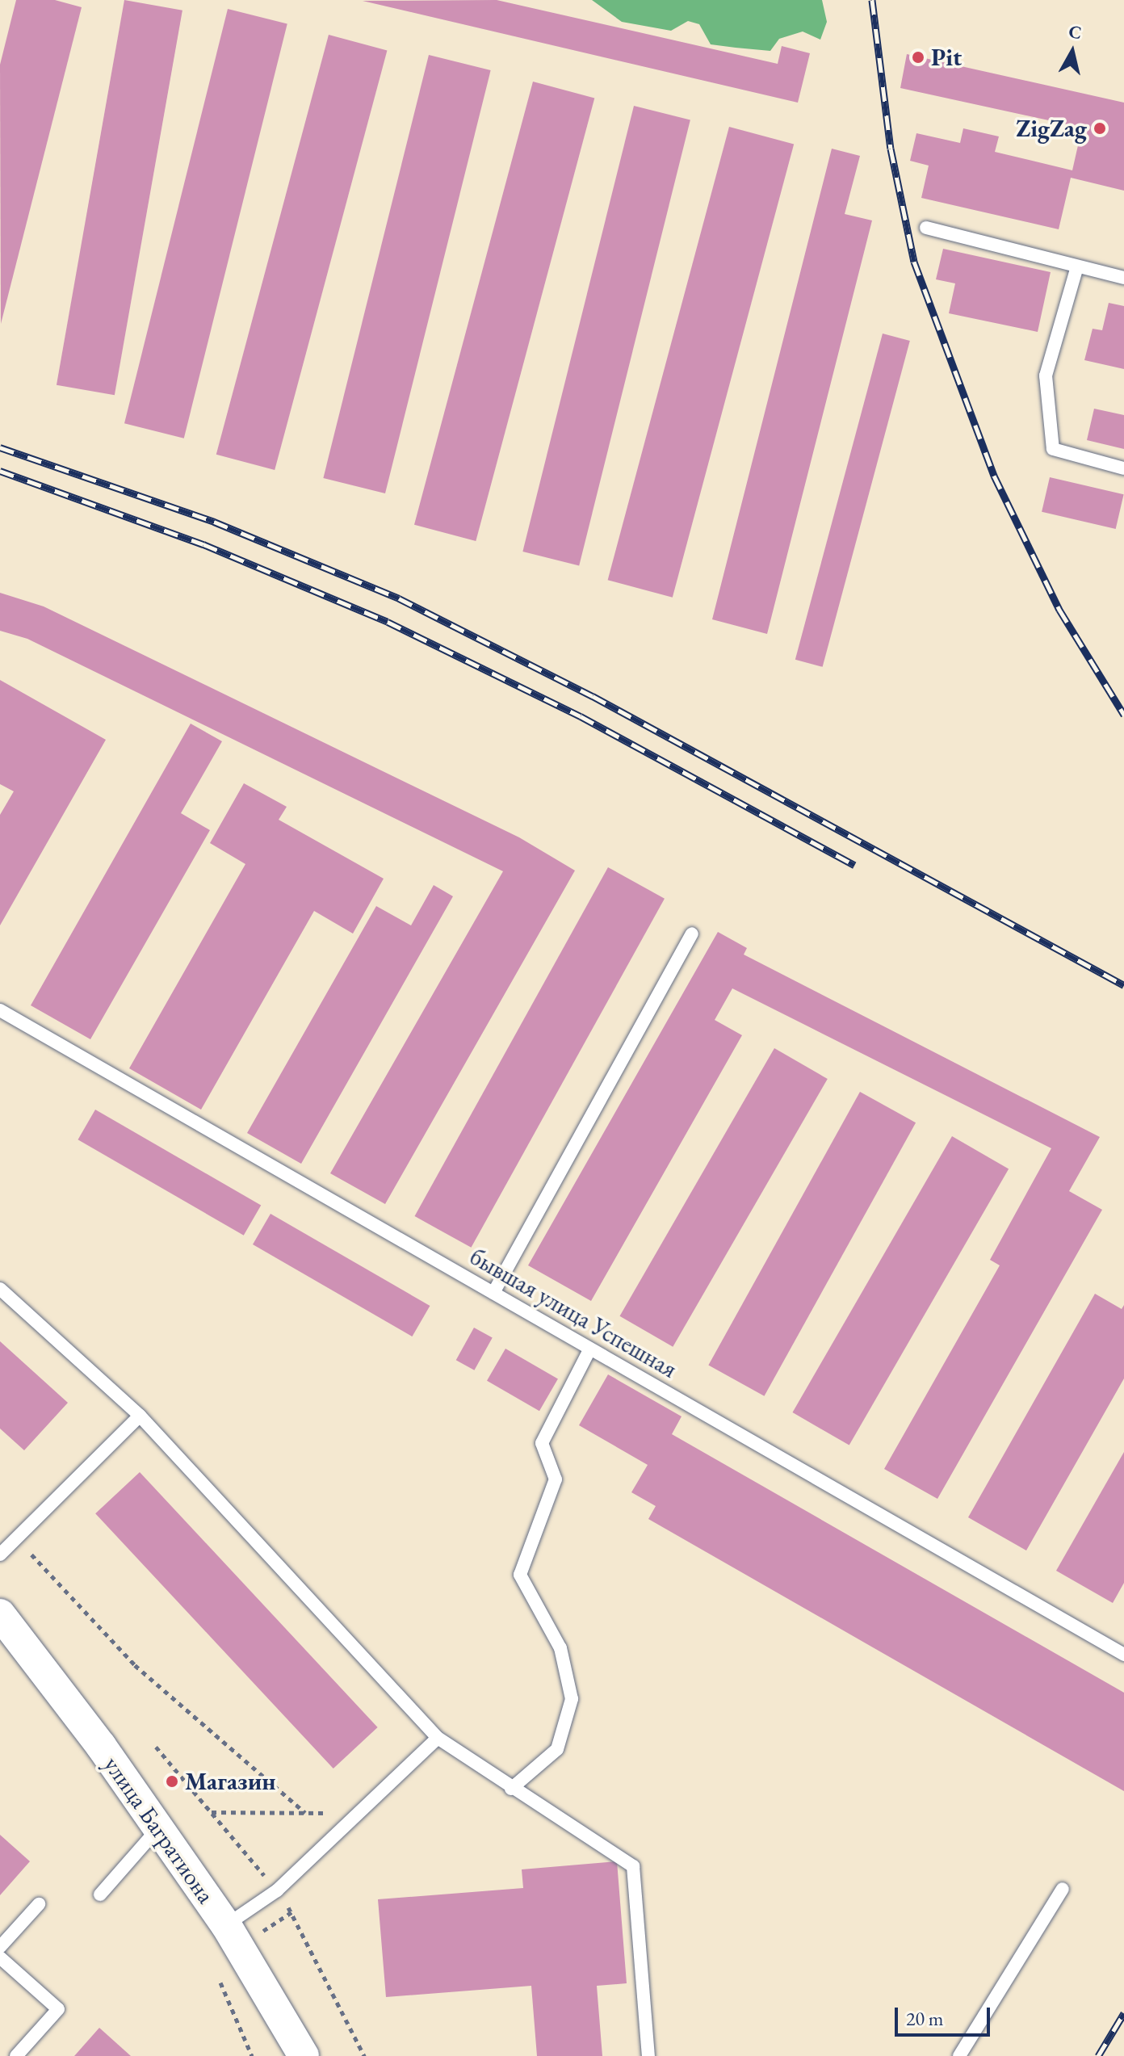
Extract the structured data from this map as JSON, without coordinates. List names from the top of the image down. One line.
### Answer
{"streets":{"street":["улица Багратиона"],"lane":["бывшая улица Успешная"]},"places":["Pit","ZigZag","Магазин"],"scale_bar":"20 m","north":"top"}
